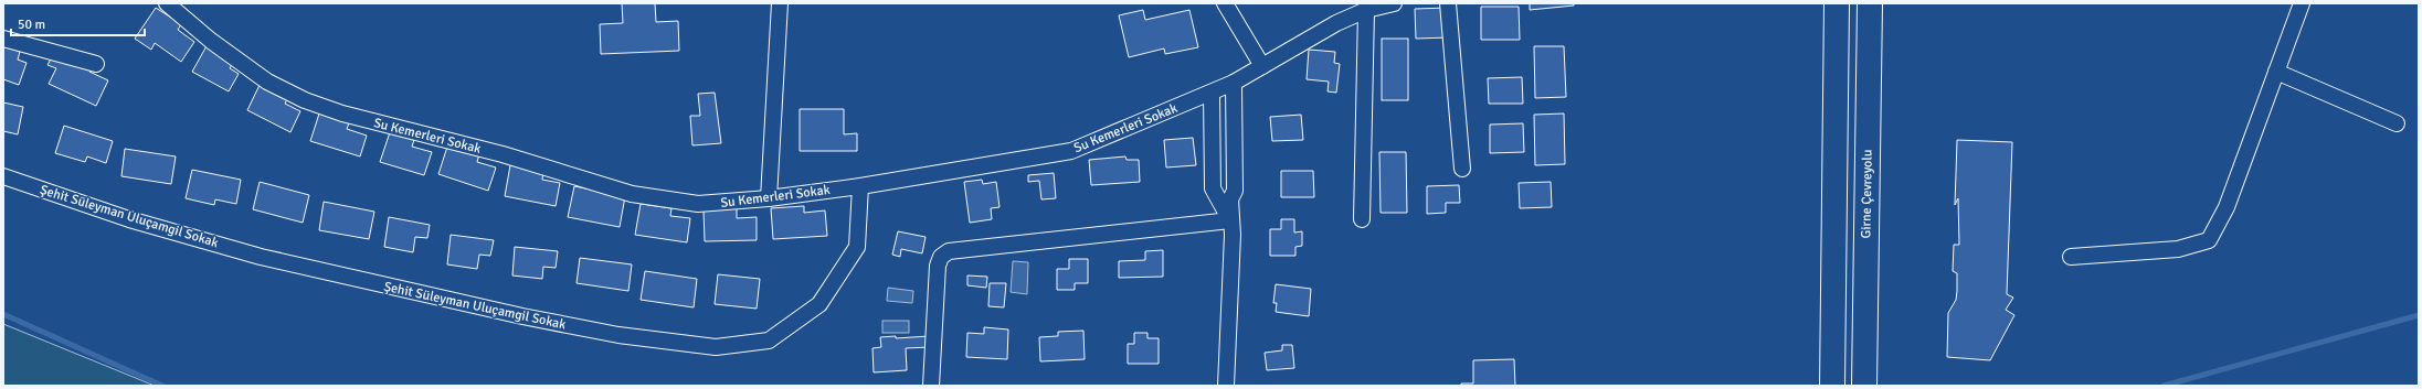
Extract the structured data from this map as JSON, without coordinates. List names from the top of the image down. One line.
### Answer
{"streets":{"highway":["Girne Çevreyolu"],"street":["Su Kemerleri Sokak","Şehit Süleyman Uluçamgil Sokak"]},"crossings":[["Su Kemerleri Sokak","Şehit Süleyman Uluçamgil Sokak"]],"scale_bar":"50 m"}
